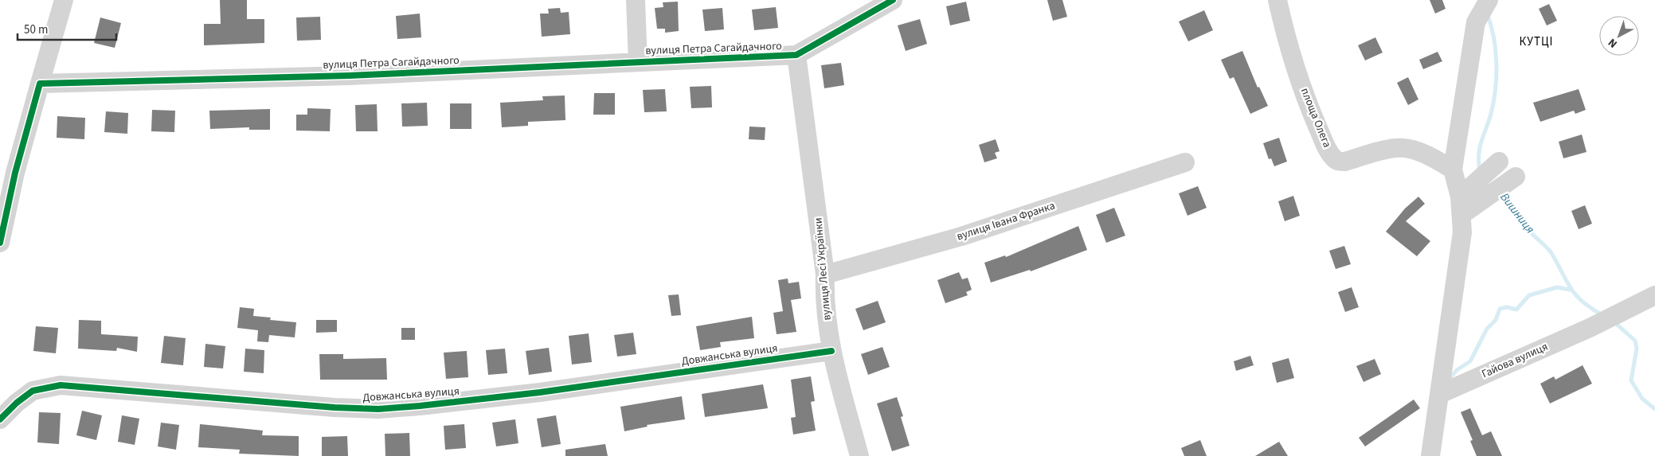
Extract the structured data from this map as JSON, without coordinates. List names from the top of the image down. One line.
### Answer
{"streets":{"street":["вулиця Петра Сагайдачного","площа Олега","вулиця Івана Франка","вулиця Лесі Українки","Довжанська вулиця","Гайова вулиця"]},"crossings":[["вулиця Петра Сагайдачного","вулиця Лесі Українки"],["вулиця Івана Франка","вулиця Лесі Українки"],["вулиця Лесі Українки","Довжанська вулиця"]],"districts":["КУТЦІ"],"water":["Вишниця"],"scale_bar":"50 m","north":"bottom left"}
